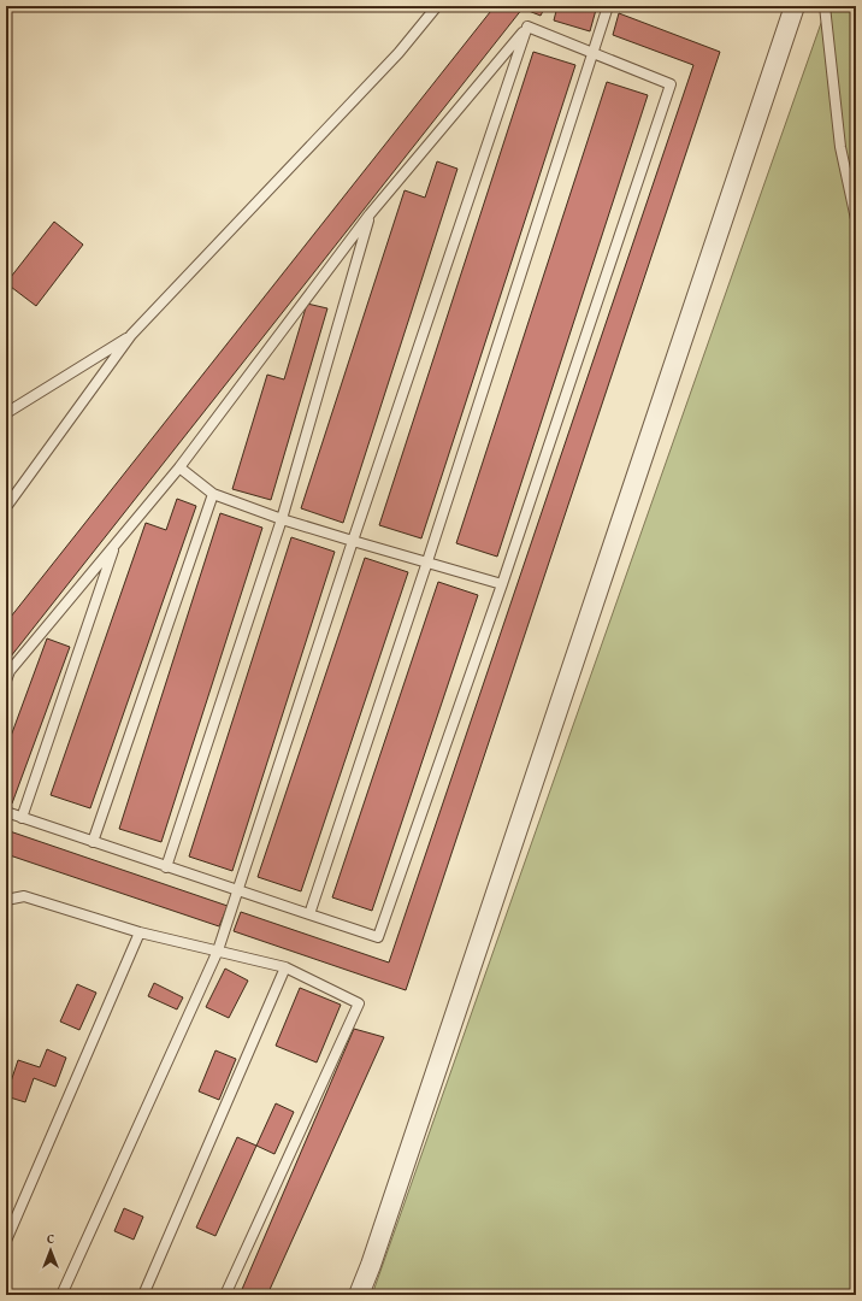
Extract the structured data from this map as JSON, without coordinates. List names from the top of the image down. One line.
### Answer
{"north":"top"}
